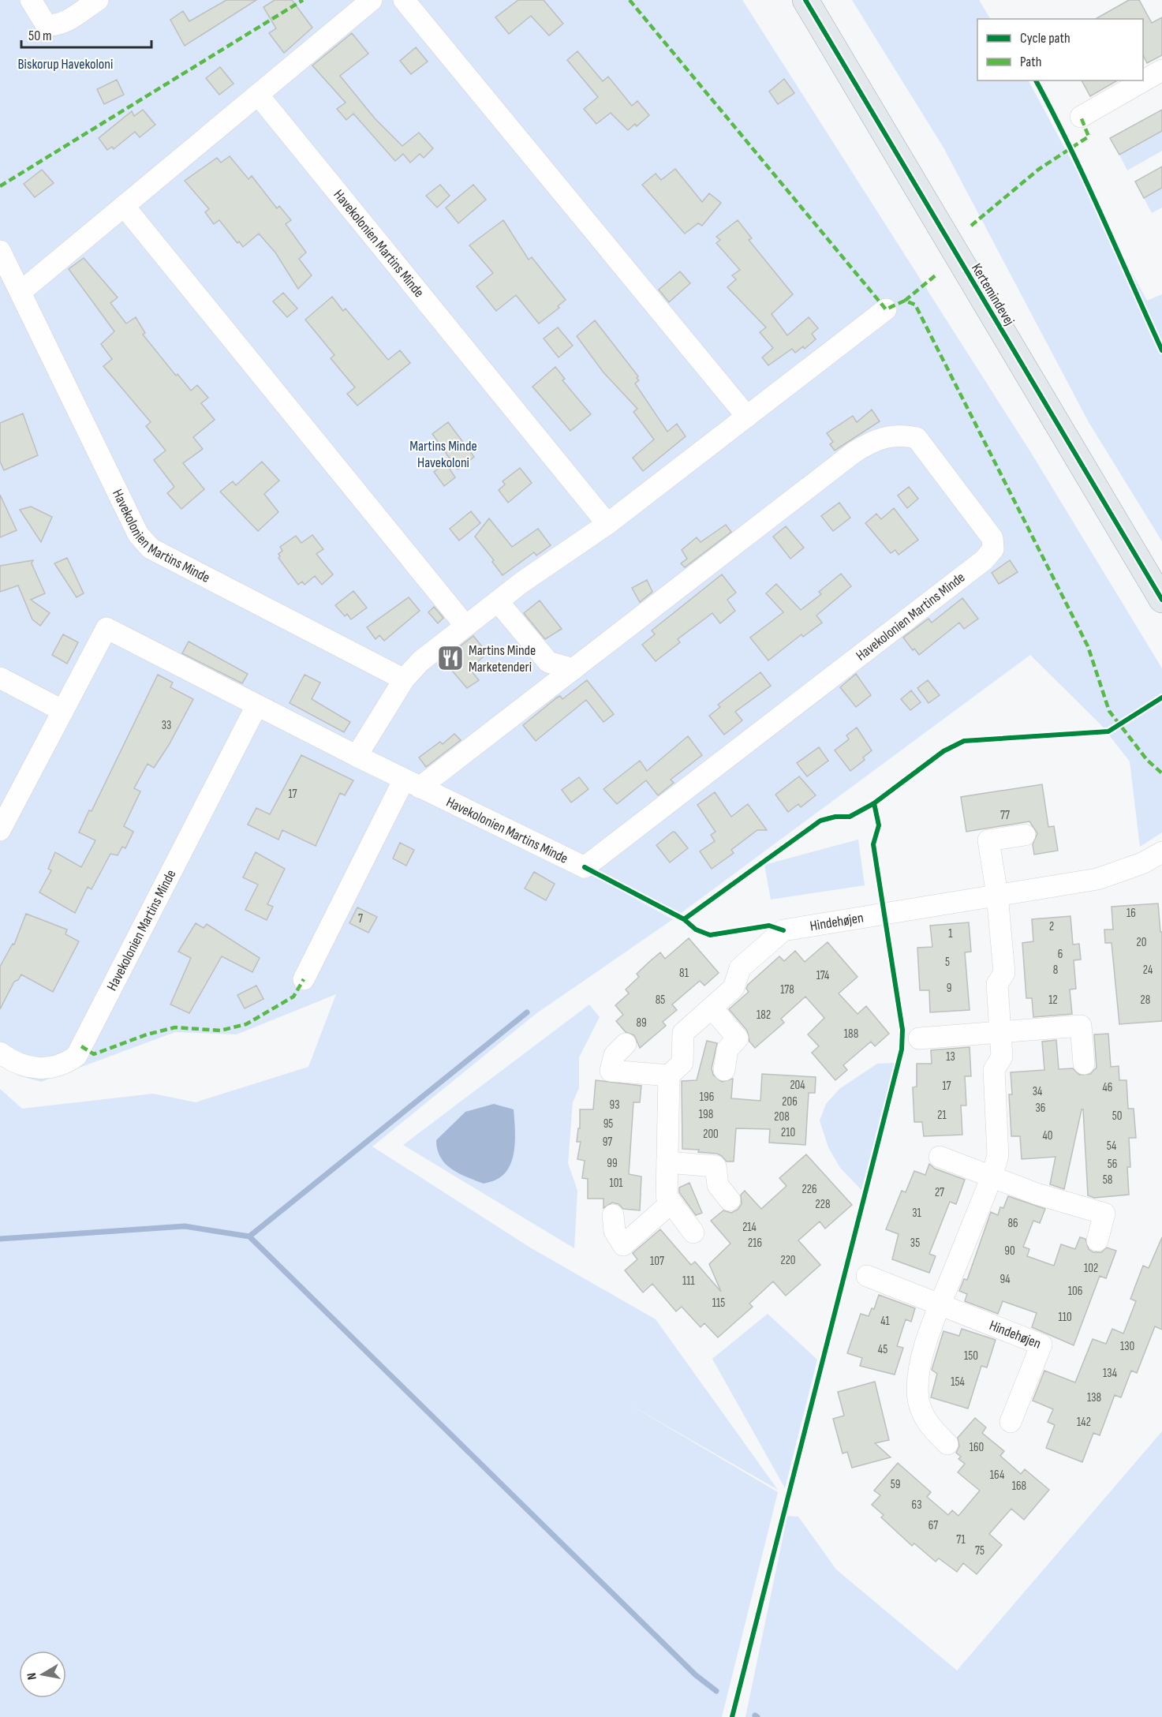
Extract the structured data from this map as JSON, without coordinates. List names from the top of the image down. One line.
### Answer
{"streets":{"main road":["Kertemindevej"],"street":["Havekolonien Martins Minde","Hindehøjen"]},"parks":["Biskorup Havekoloni","Martins Minde Havekoloni"],"places":{"restaurant":["Martins Minde Marketenderi"]},"house_numbers":["33","17","77","16","7","2","1","20","6","5","8","24","81","174","9","178","85","12","28","182","89","188","13","204","17","46","34","196","206","93","36","198","21","50","208","95","210","200","40","97","54","99","56","58","101","226","27","228","31","86","214","216","35","90","220","107","102","94","111","106","115","110","41","130","45","150","134","154","138","142","160","164","59","168","63","67","71","75"],"legend":["Cycle path","Path"],"scale_bar":"50 m","north":"left"}
